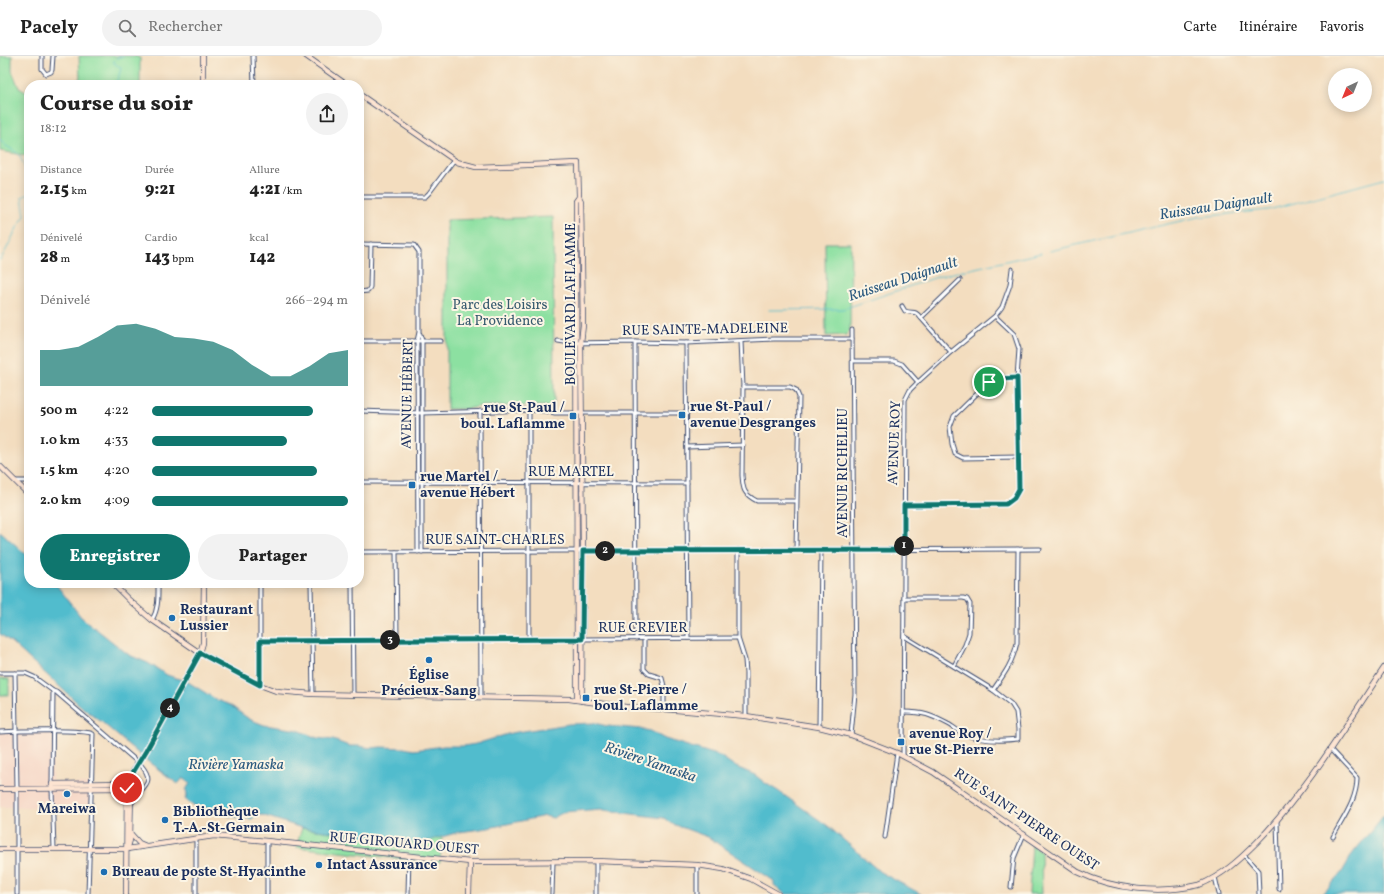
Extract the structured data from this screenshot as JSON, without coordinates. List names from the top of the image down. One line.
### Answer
{"streets":{"street":["BOULEVARD LAFLAMME","RUE SAINTE-MADELEINE","AVENUE HÉBERT","AVENUE ROY","RUE MARTEL","AVENUE RICHELIEU","RUE SAINT-CHARLES","RUE CREVIER","RUE SAINT-PIERRE OUEST","RUE GIROUARD OUEST"]},"crossings":[["BOULEVARD LAFLAMME","RUE SAINTE-MADELEINE"],["BOULEVARD LAFLAMME","RUE MARTEL"],["BOULEVARD LAFLAMME","RUE SAINT-CHARLES"],["BOULEVARD LAFLAMME","RUE CREVIER"],["BOULEVARD LAFLAMME","RUE SAINT-PIERRE OUEST"],["RUE SAINTE-MADELEINE","AVENUE RICHELIEU"],["AVENUE HÉBERT","RUE MARTEL"],["AVENUE HÉBERT","RUE SAINT-CHARLES"],["AVENUE ROY","RUE SAINT-CHARLES"],["AVENUE ROY","RUE SAINT-PIERRE OUEST"],["AVENUE RICHELIEU","RUE SAINT-CHARLES"],["AVENUE RICHELIEU","RUE SAINT-PIERRE OUEST"]],"water":["Ruisseau Daignault","Rivière Yamaska"],"parks":["Parc des Loisirs La Providence"],"places":{"transit":["rue St-Paul / avenue Desgranges","rue St-Paul / boul. Laflamme","rue Martel / avenue Hébert","rue St-Pierre / boul. Laflamme","avenue Roy / rue St-Pierre"],"other":["Restaurant Lussier","Église Précieux-Sang","Mareiwa","Bibliothèque T.-A.-St-Germain","Intact Assurance","Bureau de poste St-Hyacinthe"]},"north":"bottom left","page":{"header":"Pacely","search":"Rechercher","nav":["Carte","Itinéraire","Favoris"],"heading":["Course du soir","18:12"],"stats":[["Distance","2.15 km"],["Durée","9:21"],["Allure","4:21 /km"],["Dénivelé","28 m"],["Cardio","143 bpm"],["kcal","142"]],"chart":["Dénivelé","266–294 m"],"list":[{"name":"500 m","note":"4:22"},{"name":"1.0 km","note":"4:33"},{"name":"1.5 km","note":"4:20"},{"name":"2.0 km","note":"4:09"}],"buttons":["Enregistrer","Partager"],"pins":["1","2","3","4"]}}
